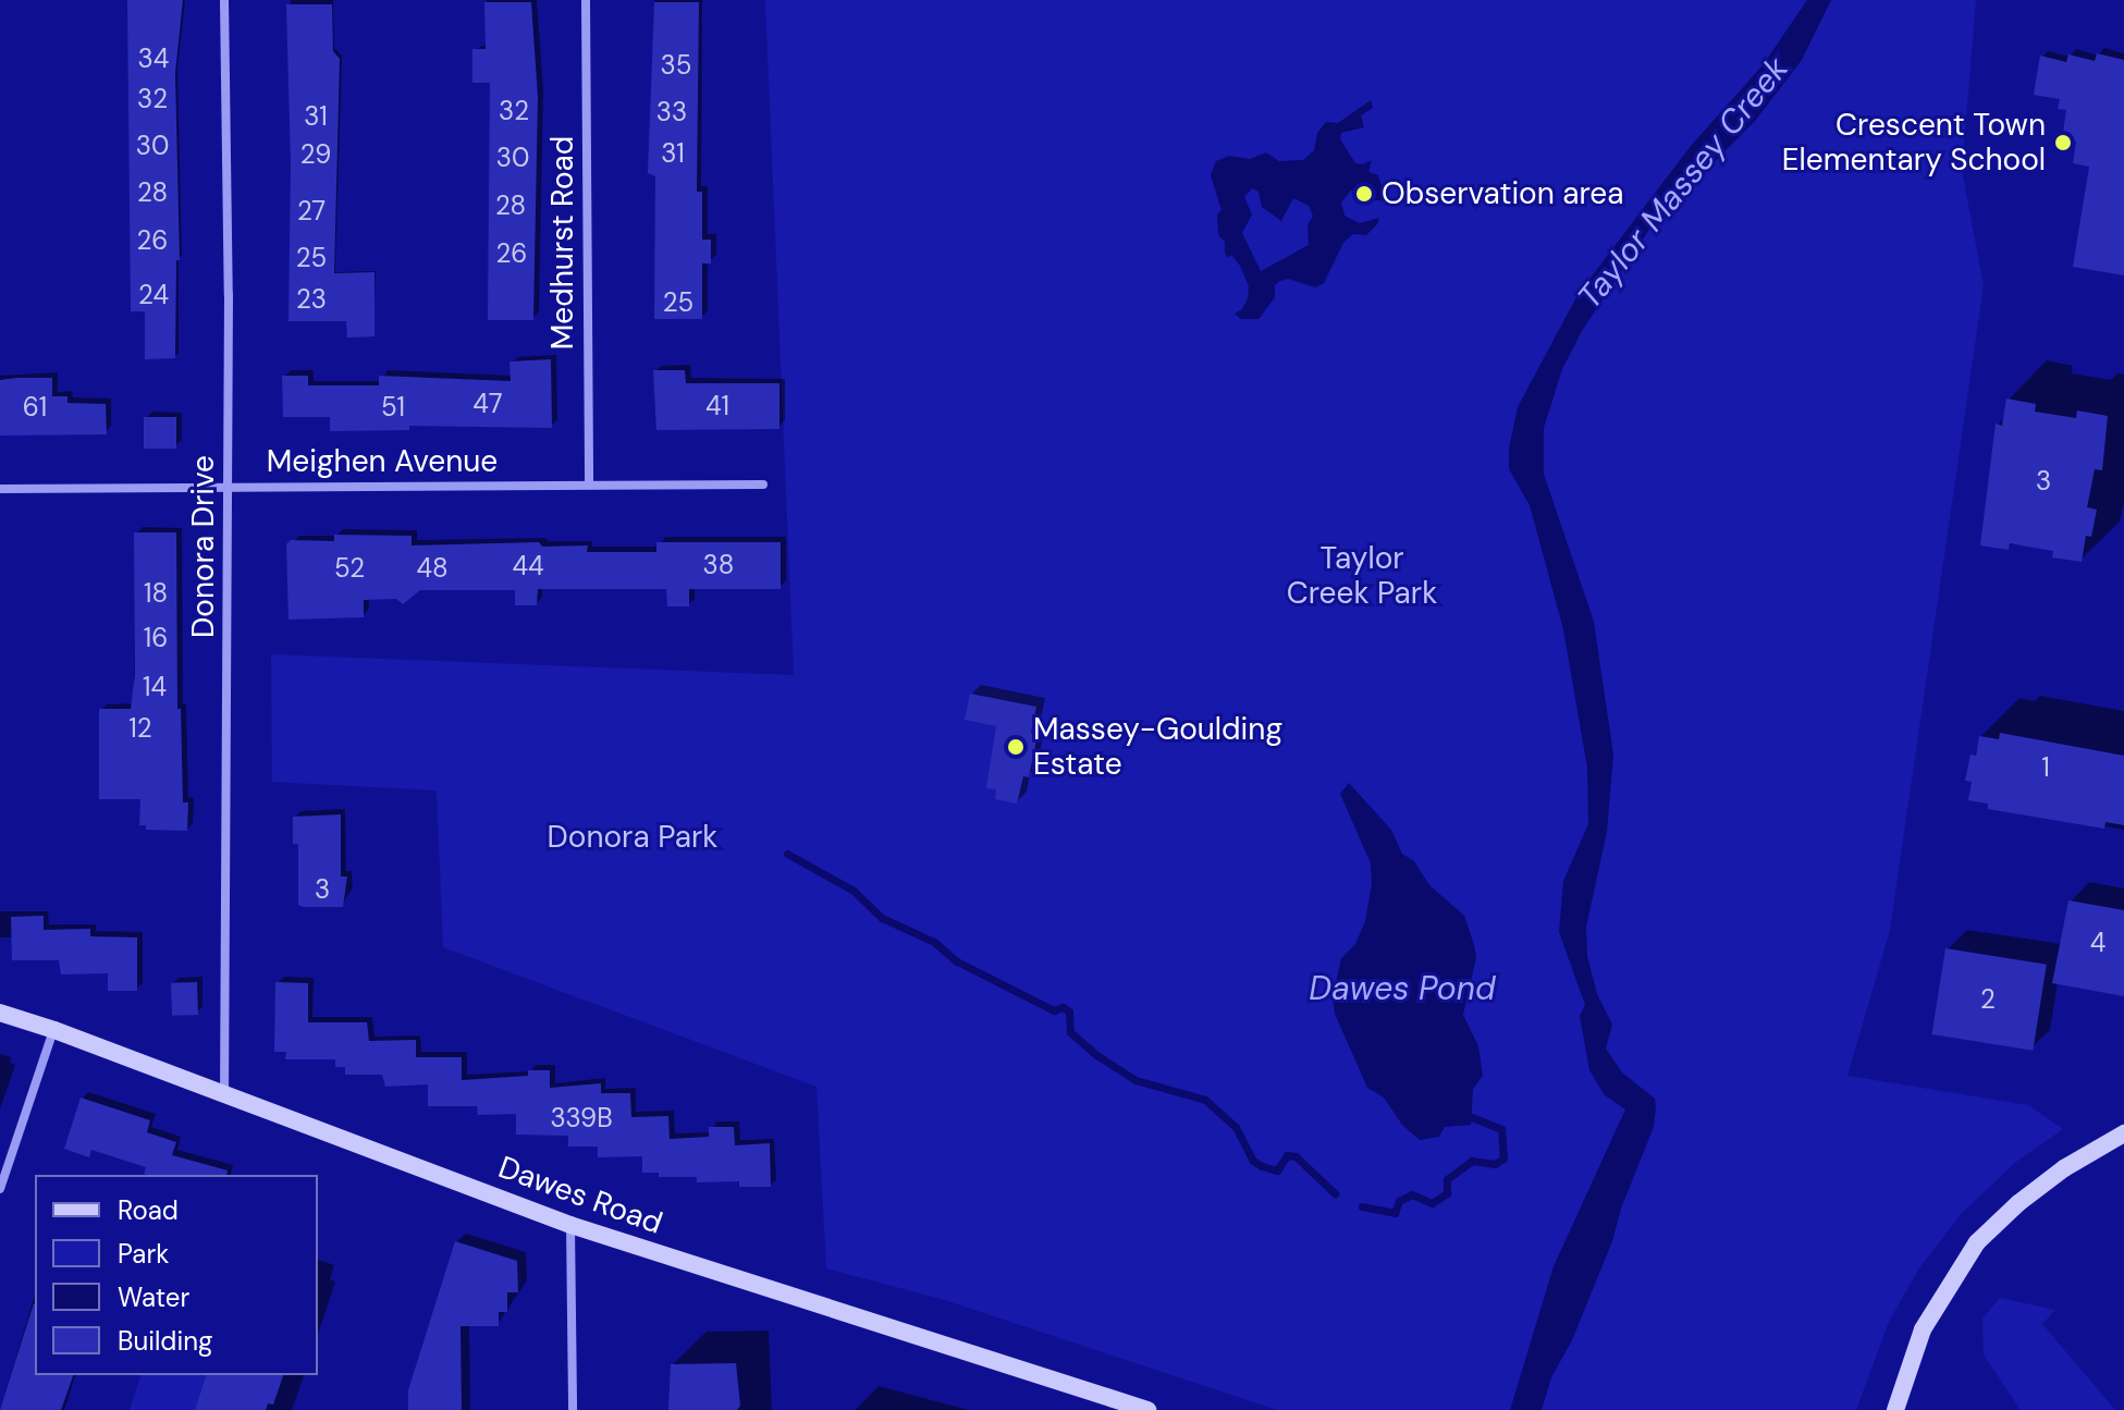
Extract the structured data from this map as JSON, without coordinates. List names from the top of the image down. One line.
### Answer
{"streets":{"street":["Medhurst Road","Meighen Avenue","Donora Drive","Dawes Road"]},"crossings":[["Medhurst Road","Meighen Avenue"],["Meighen Avenue","Donora Drive"],["Donora Drive","Dawes Road"]],"water":["Taylor Massey Creek","Dawes Pond"],"parks":["Taylor Creek Park","Donora Park"],"places":["Crescent Town Elementary School","Observation area","Massey-Goulding Estate"],"house_numbers":["34","35","32","32","33","31","30","31","29","30","28","28","27","26","26","25","24","23","25","47","41","61","51","3","38","44","52","48","18","16","14","12","1","3","4","2","339B"],"legend":["Road","Park","Water","Building"]}
